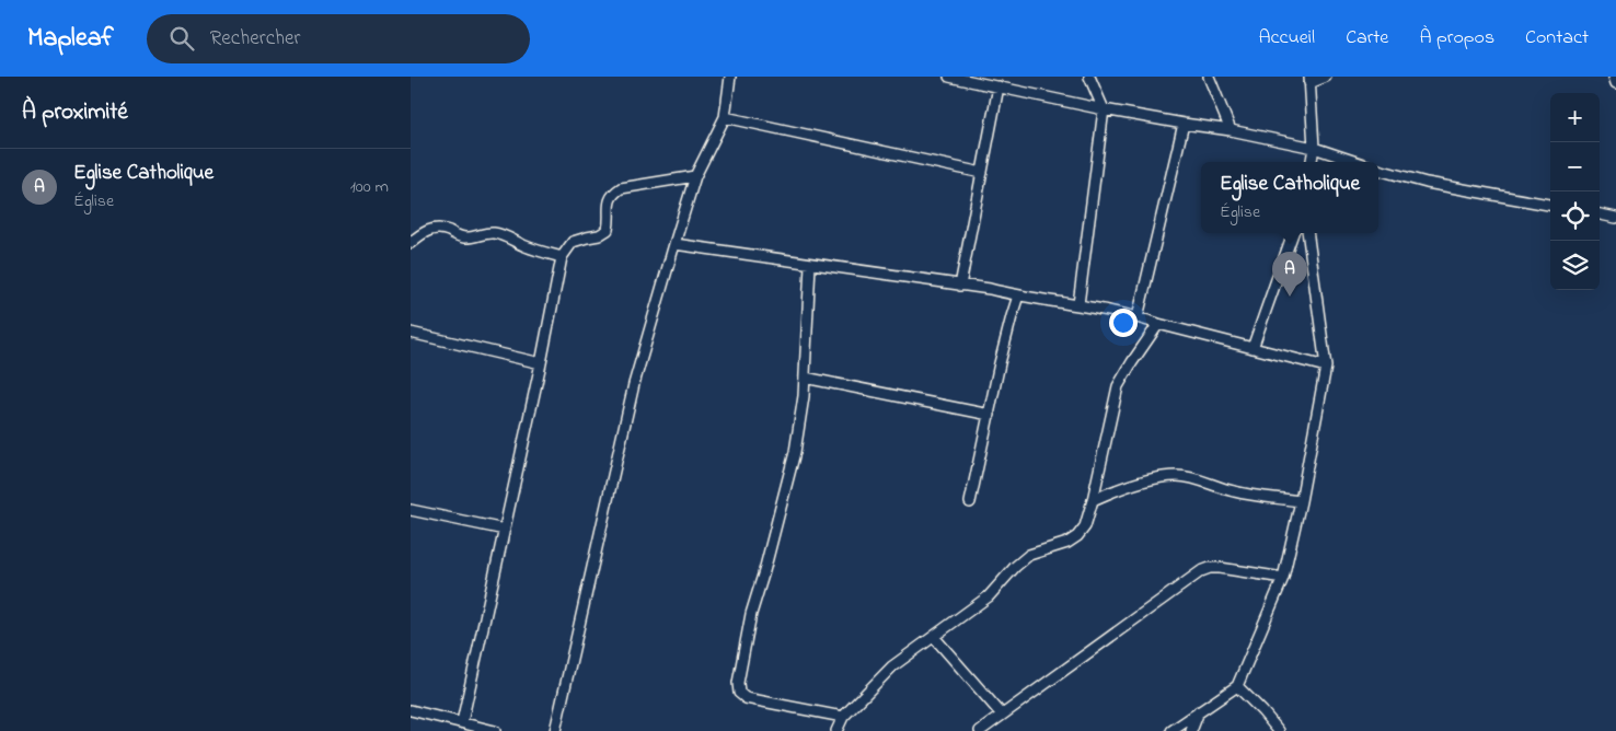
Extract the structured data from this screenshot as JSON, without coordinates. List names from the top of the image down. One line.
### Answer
{"page":{"header":"Mapleaf","search":"Rechercher","nav":["Accueil","Carte","À propos","Contact"],"heading":"À proximité","map_buttons":["+","−"],"list":[{"mark":"A","name":"Eglise Catholique","note":"Église","value":"100 m"}],"popup":["Eglise Catholique","Église"],"pins":"A"}}
